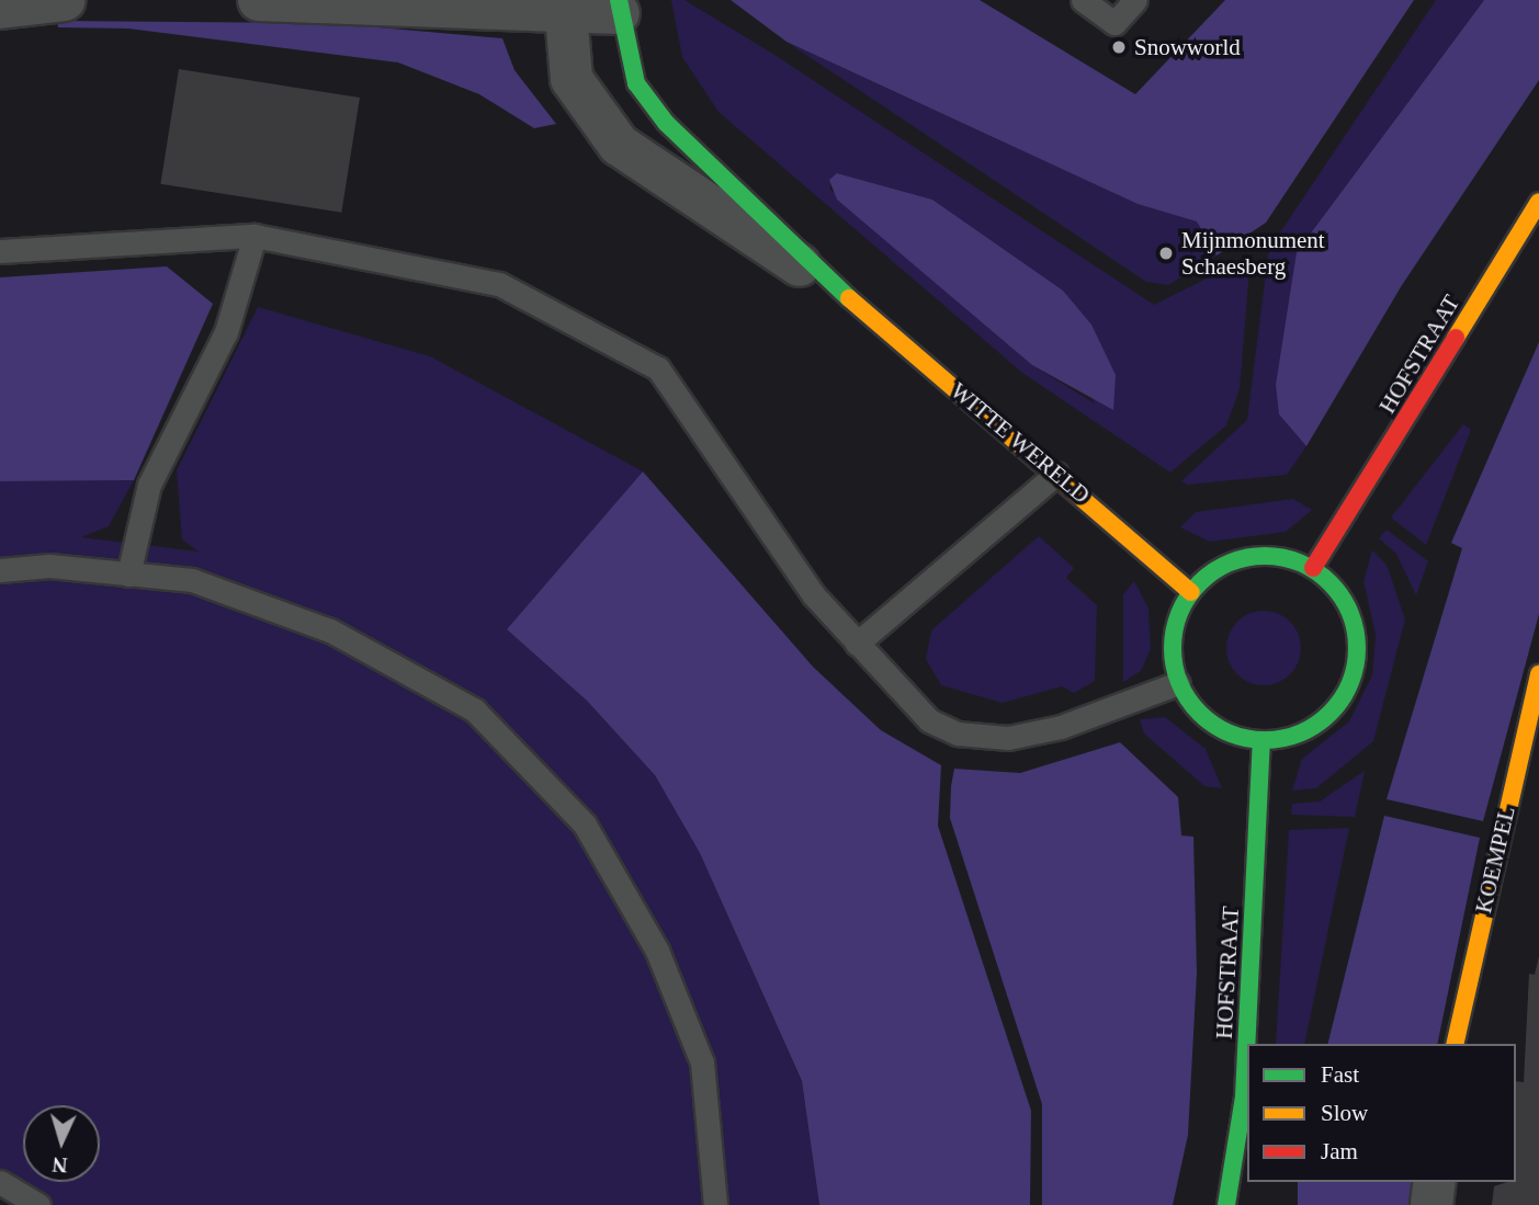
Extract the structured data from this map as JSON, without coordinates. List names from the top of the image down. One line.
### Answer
{"streets":{"main road":["HOFSTRAAT","WITTE WERELD","KOEMPEL"]},"crossings":[["HOFSTRAAT","WITTE WERELD"]],"places":["Snowworld","Mijnmonument Schaesberg"],"legend":["Fast","Slow","Jam"],"north":"bottom"}
